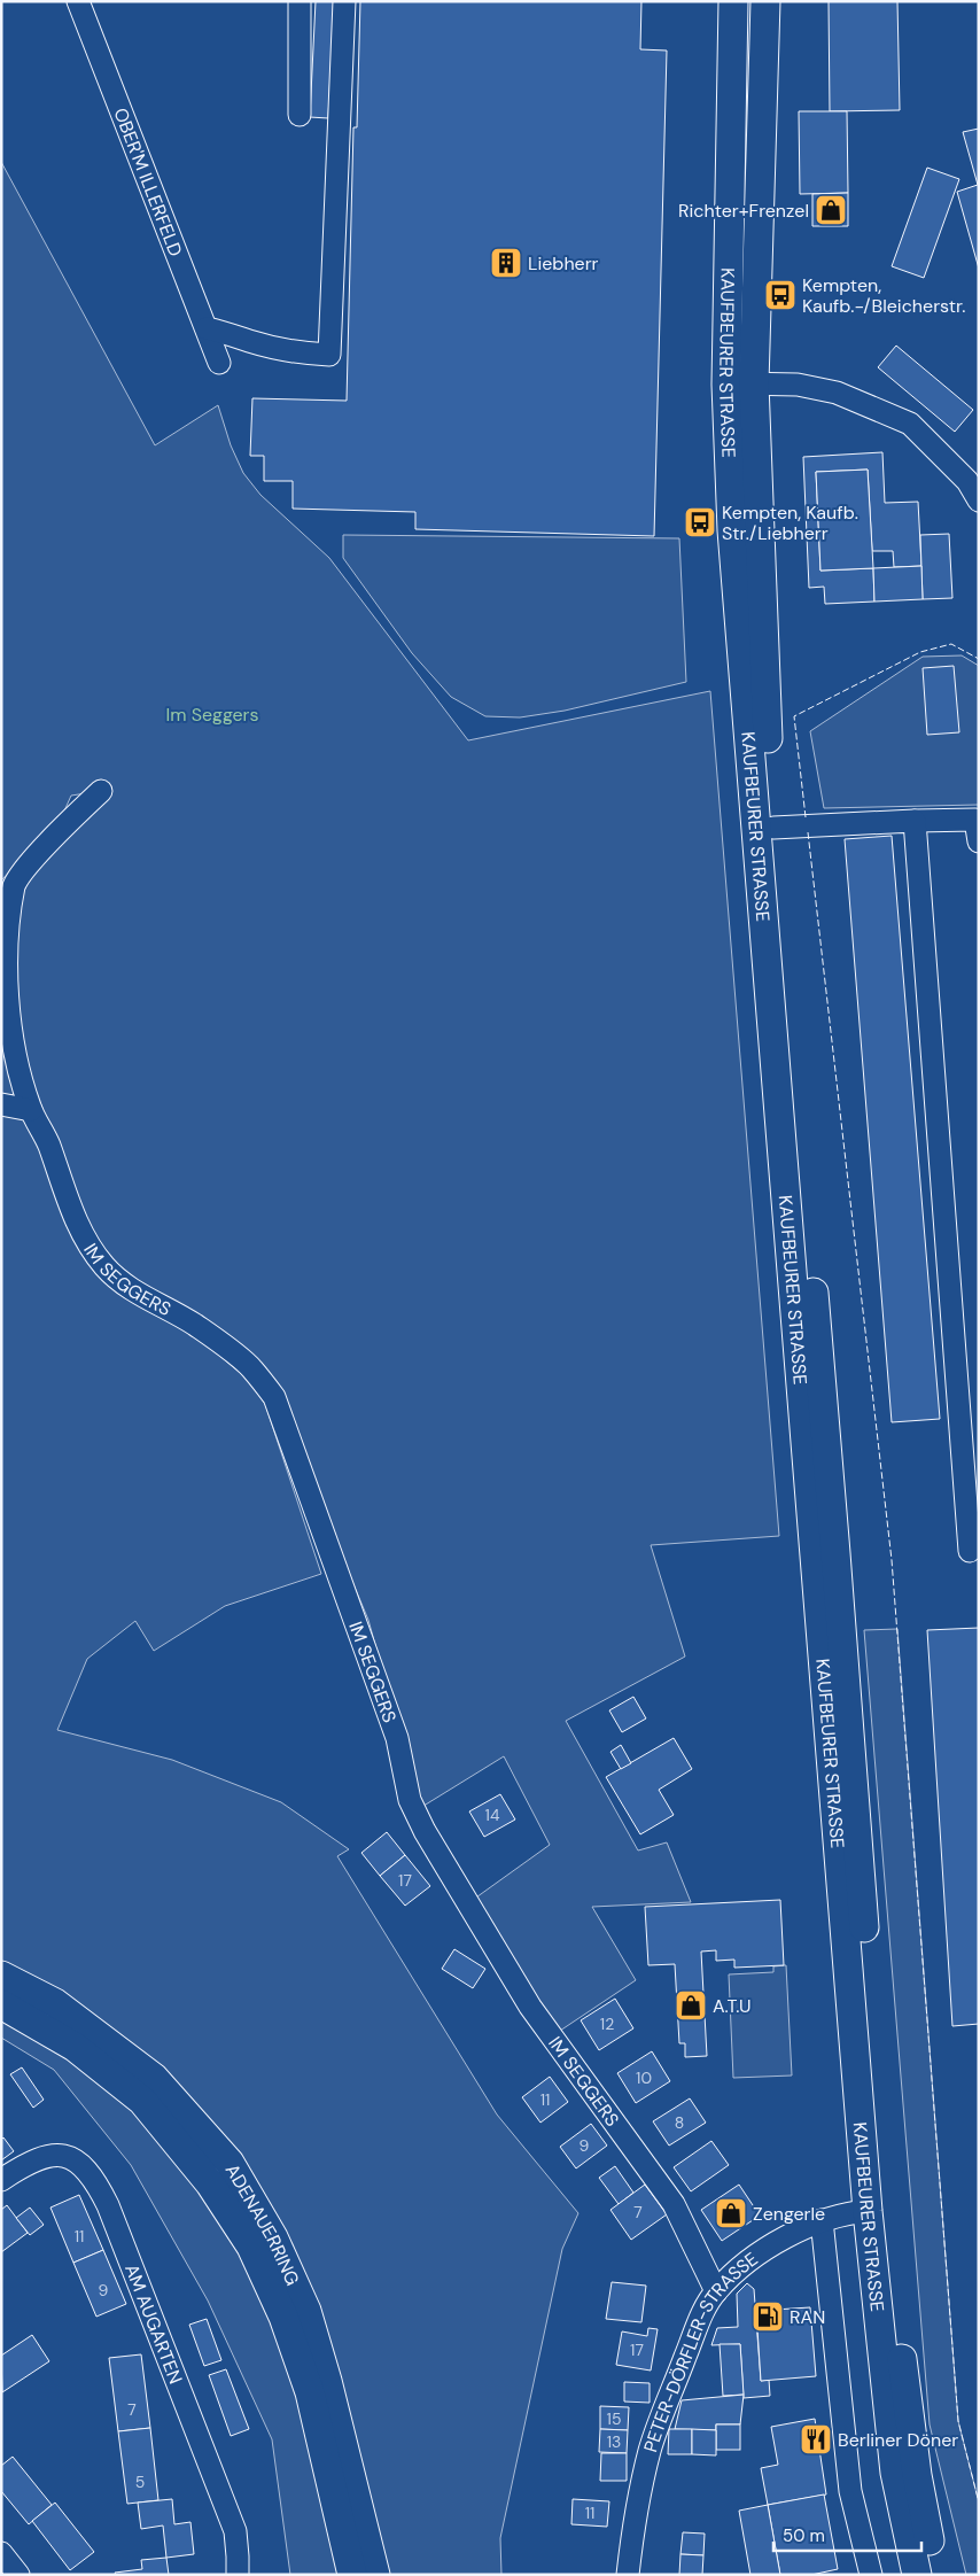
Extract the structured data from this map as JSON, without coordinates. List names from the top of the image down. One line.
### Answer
{"streets":{"main road":["KAUFBEURER STRASSE","ADENAUERRING"],"street":["OBER'M ILLERFELD","IM SEGGERS","AM AUGARTEN","PETER-DÖRFLER-STRASSE"]},"crossings":[["KAUFBEURER STRASSE","PETER-DÖRFLER-STRASSE"],["IM SEGGERS","PETER-DÖRFLER-STRASSE"]],"parks":["Im Seggers"],"places":{"shop":["Richter+Frenzel","A.T.U","Zengerle"],"building":["Liebherr"],"bus stop":["Kempten, Kaufb.-/Bleicherstr.","Kempten, Kaufb. Str./Liebherr"],"fuel station":["RAN"],"restaurant":["Berliner Döner"]},"house_numbers":["14","17","12","10","11","8","9","7","11","9","17","7","15","13","5","11"],"scale_bar":"50 m"}
